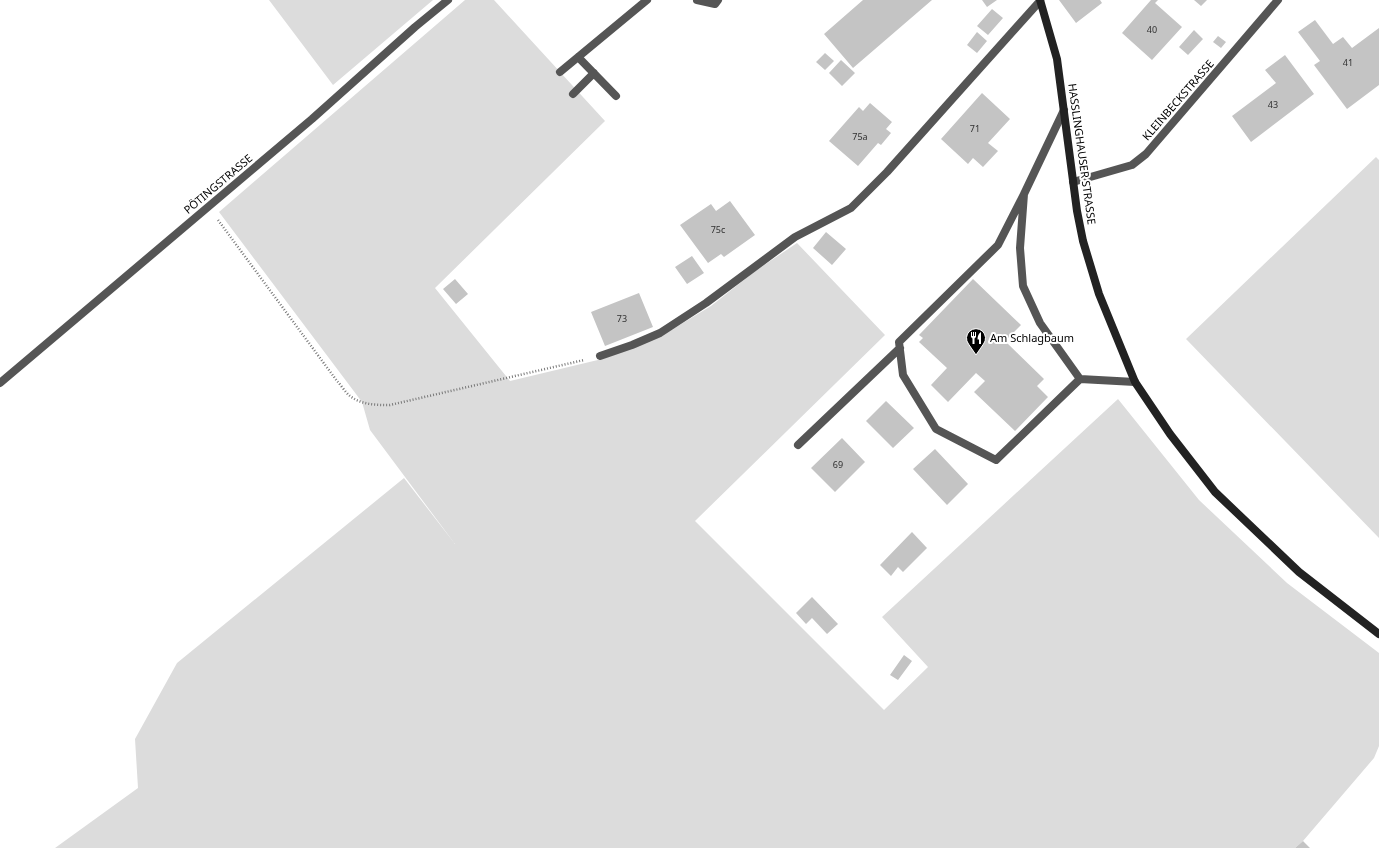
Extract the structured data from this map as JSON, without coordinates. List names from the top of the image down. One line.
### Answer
{"streets":{"main road":["HASSLINGHAUSER STRASSE"],"street":["KLEINBECKSTRASSE","PÖTINGSTRASSE"]},"crossings":[["KLEINBECKSTRASSE","HASSLINGHAUSER STRASSE"]],"places":{"restaurant":["Am Schlagbaum"]},"house_numbers":["40","41","43","71","75a","75c","73","69"]}
